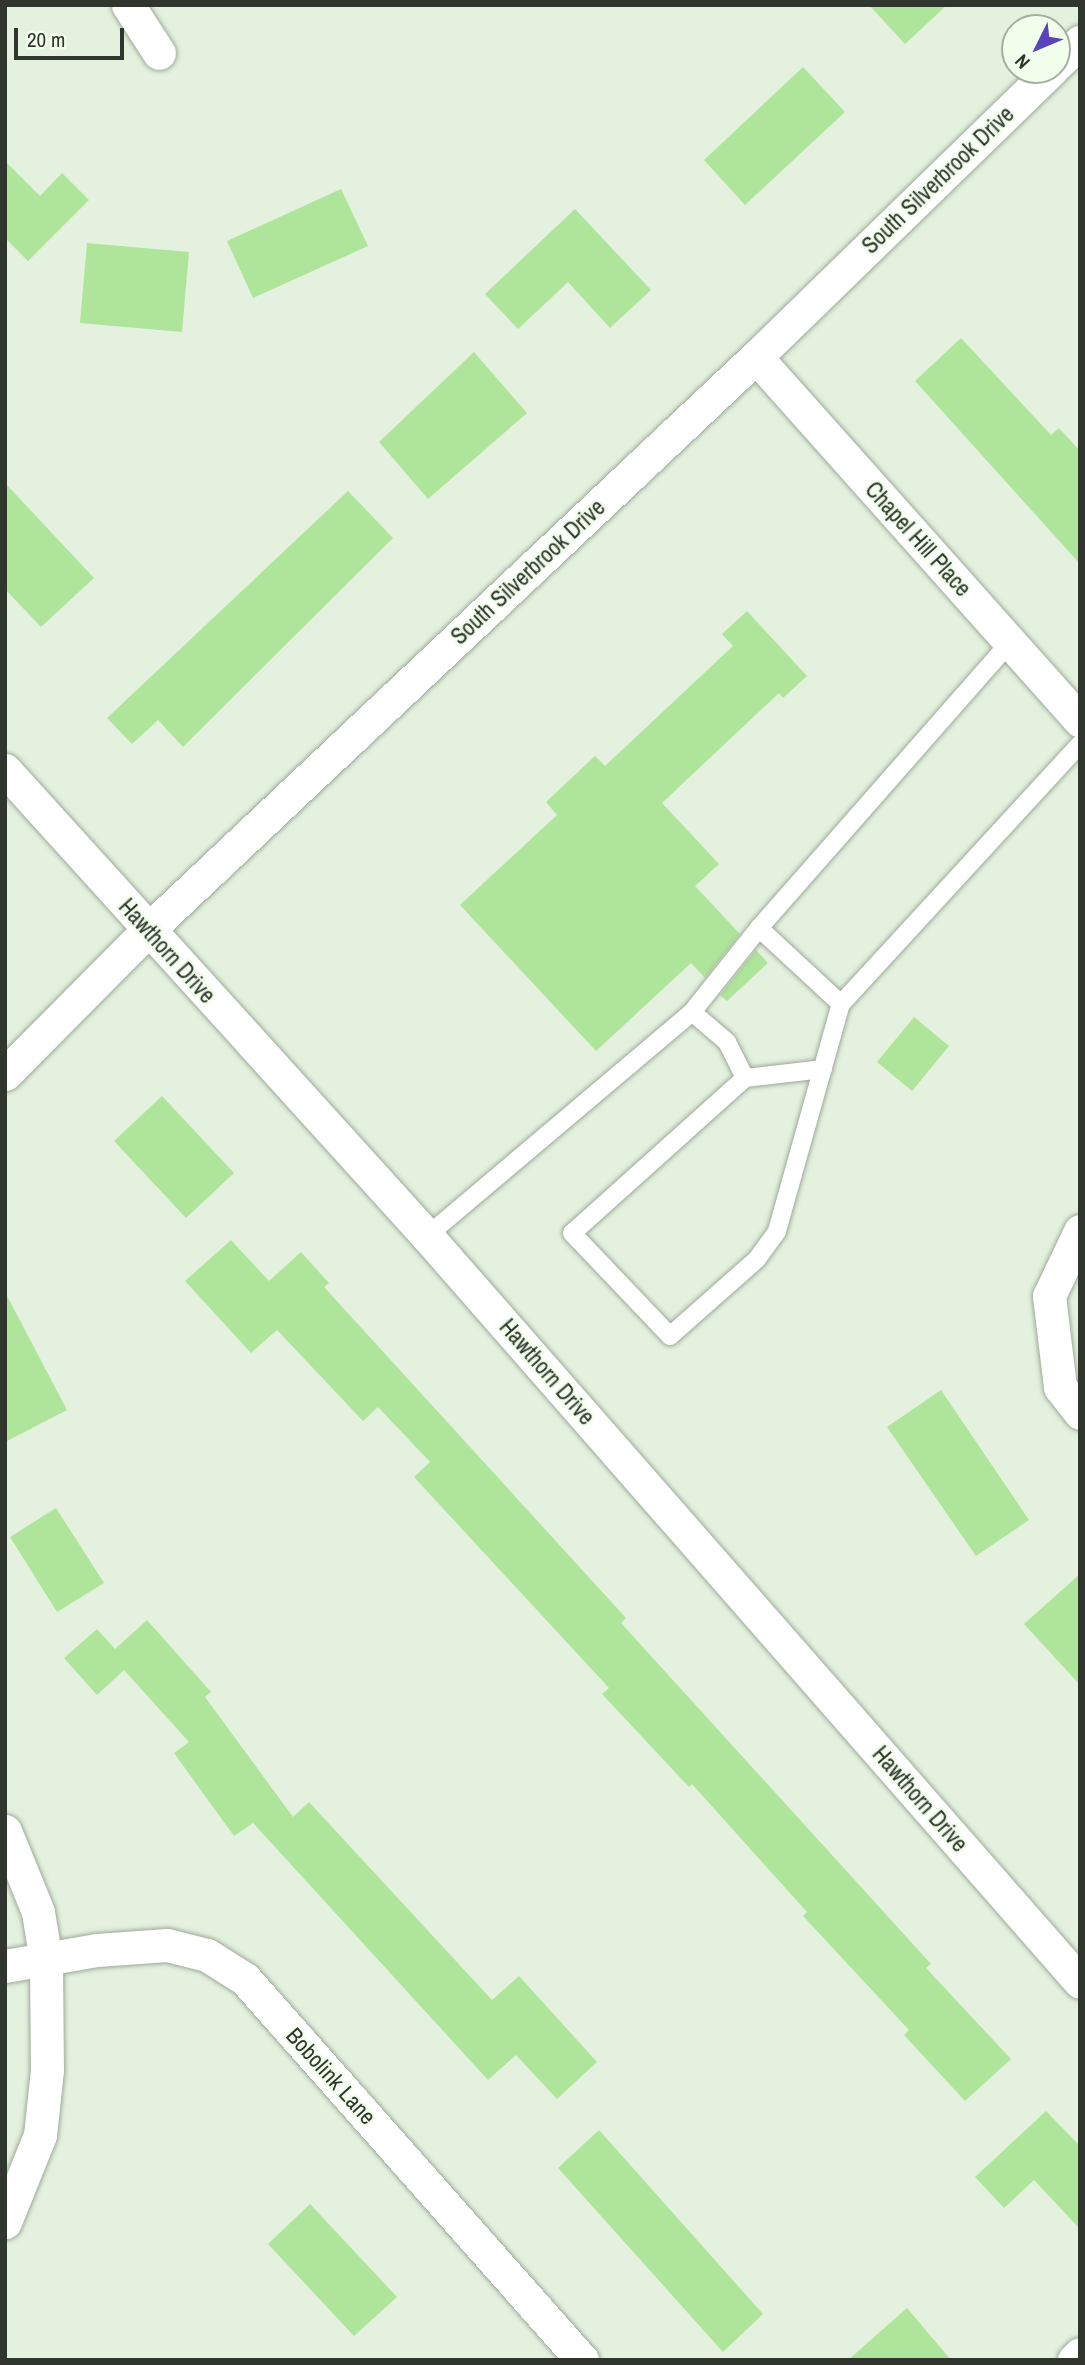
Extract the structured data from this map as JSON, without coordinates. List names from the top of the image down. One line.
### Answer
{"streets":{"street":["South Silverbrook Drive","Chapel Hill Place","Hawthorn Drive","Bobolink Lane"]},"crossings":[["South Silverbrook Drive","Chapel Hill Place"],["South Silverbrook Drive","Hawthorn Drive"]],"scale_bar":"20 m","north":"bottom left"}
